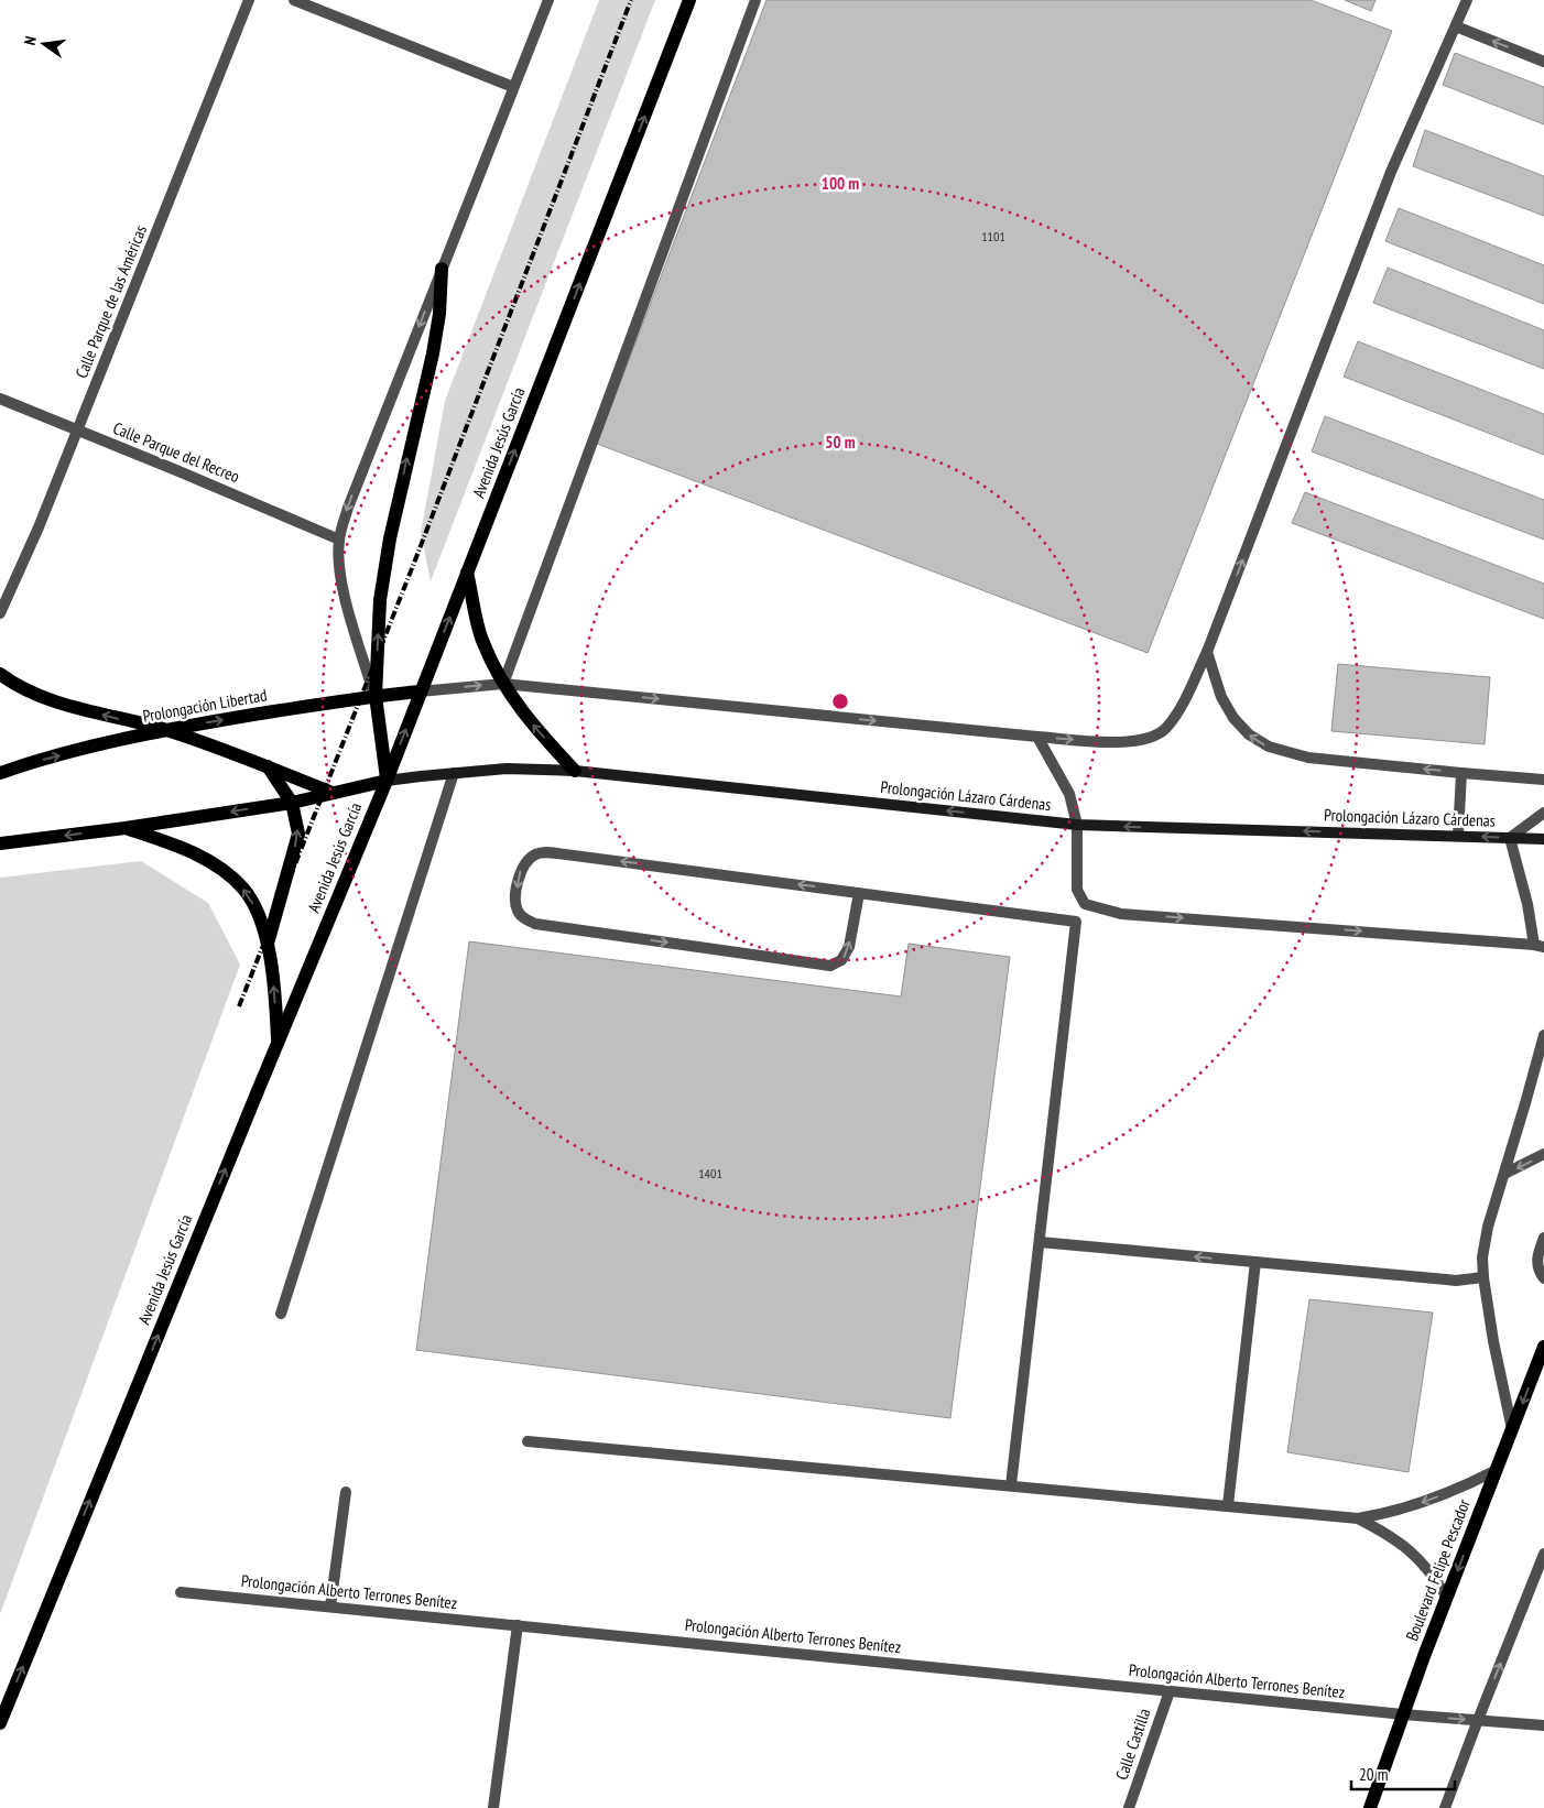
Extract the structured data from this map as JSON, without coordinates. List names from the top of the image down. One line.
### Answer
{"streets":{"main road":["Avenida Jesús García","Prolongación Libertad","Prolongación Lázaro Cárdenas","Boulevard Felipe Pescador"],"street":["Calle Parque de las Américas","Calle Parque del Recreo","Prolongación Alberto Terrones Benítez","Calle Castilla"]},"crossings":[["Calle Parque de las Américas","Calle Parque del Recreo"],["Avenida Jesús García","Prolongación Libertad"],["Avenida Jesús García","Prolongación Lázaro Cárdenas"],["Boulevard Felipe Pescador","Prolongación Alberto Terrones Benítez"],["Prolongación Alberto Terrones Benítez","Calle Castilla"]],"one_way":["Avenida Jesús García","Prolongación Lázaro Cárdenas","Boulevard Felipe Pescador"],"house_numbers":["1101","1401"],"scale_bar":"20 m","north":"left","rings":["100 m","50 m"]}
